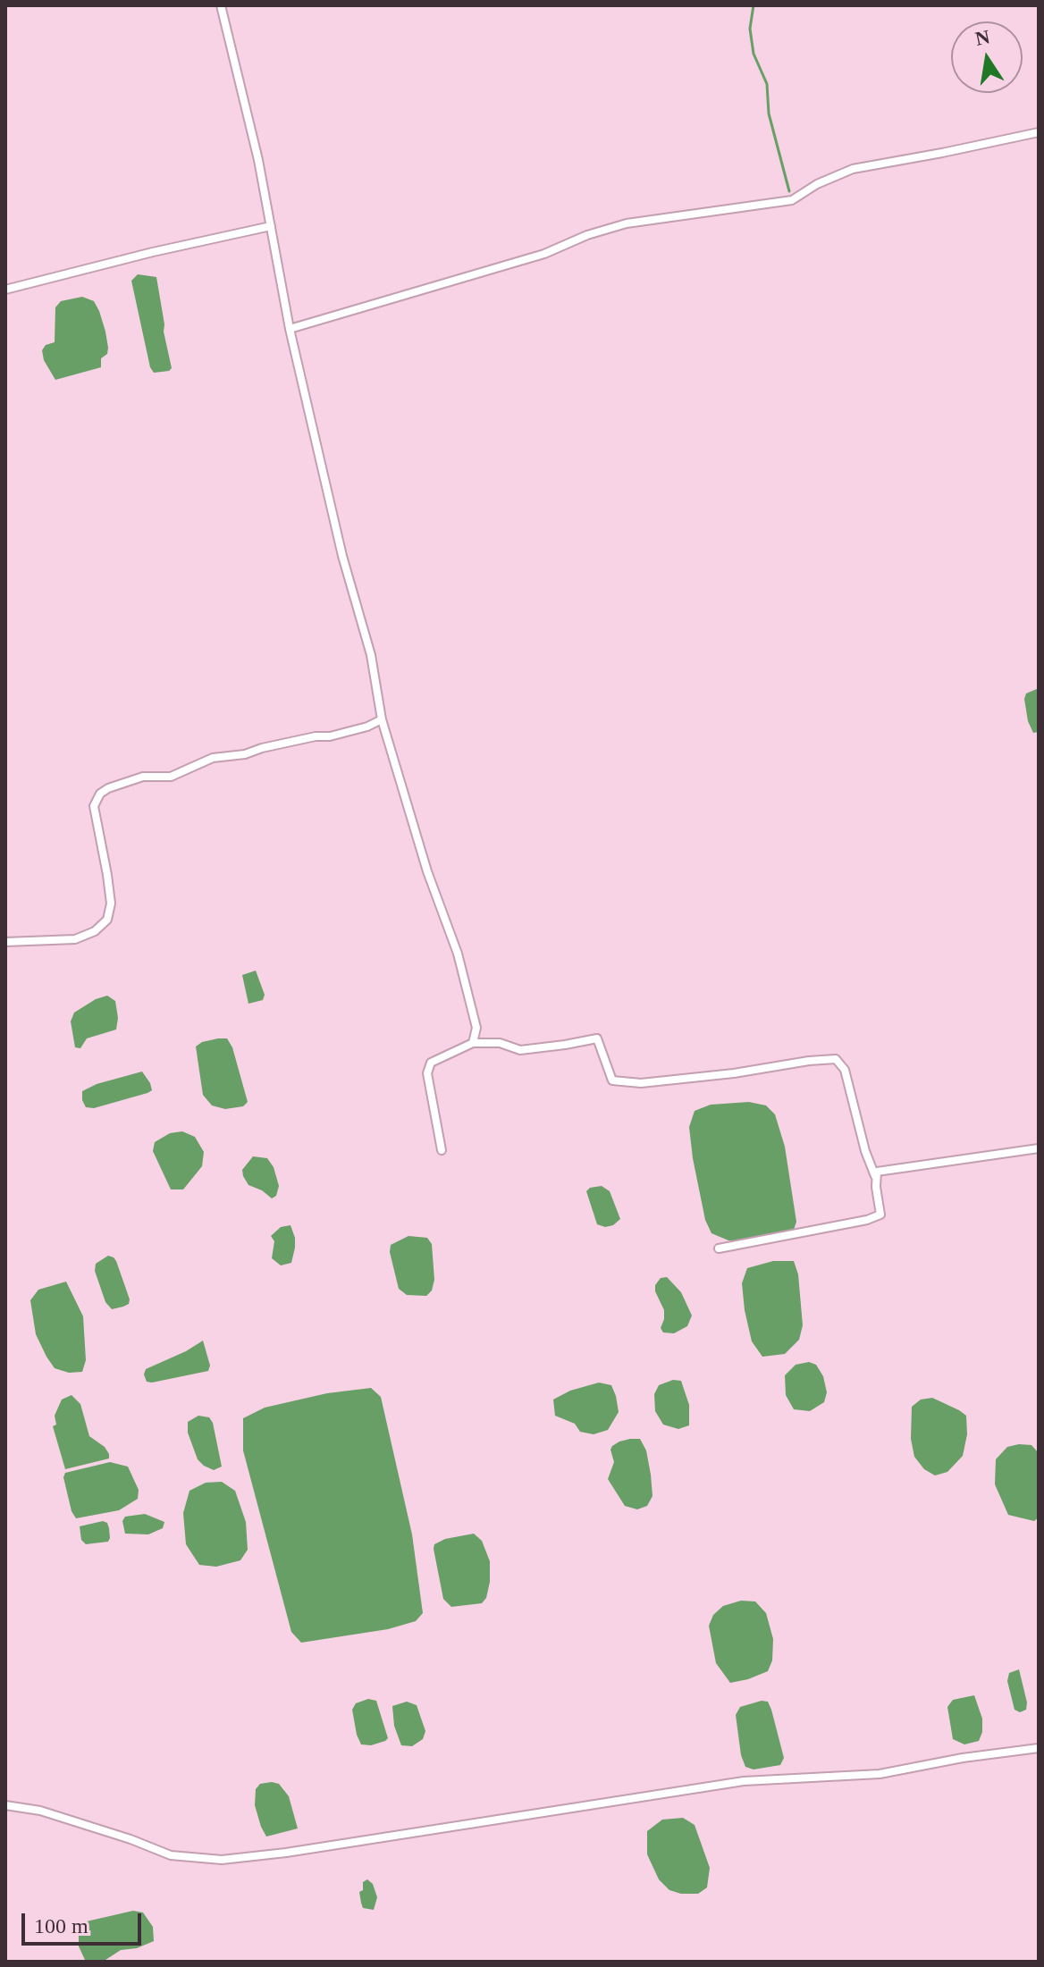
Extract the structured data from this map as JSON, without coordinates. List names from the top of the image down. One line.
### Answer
{"scale_bar":"100 m","north":"top"}
